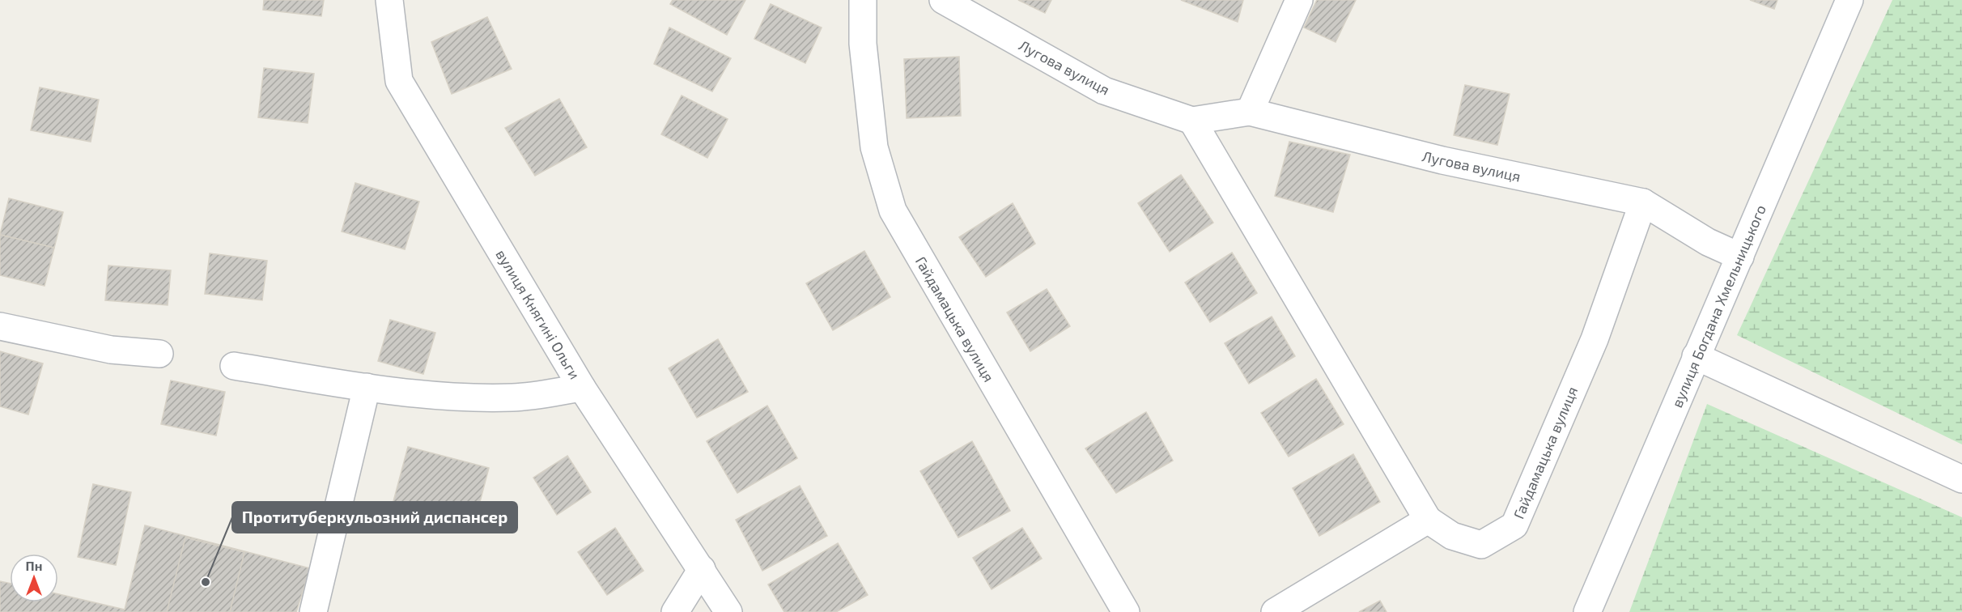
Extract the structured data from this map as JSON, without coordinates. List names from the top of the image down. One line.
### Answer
{"streets":{"street":["Лугова вулиця","вулиця Богдана Хмельницького","вулиця Княгині Ольги","Гайдамацька вулиця"]},"crossings":[["Лугова вулиця","вулиця Богдана Хмельницького"],["Лугова вулиця","Гайдамацька вулиця"]],"places":["Протитуберкульозний диспансер"],"north":"top"}
